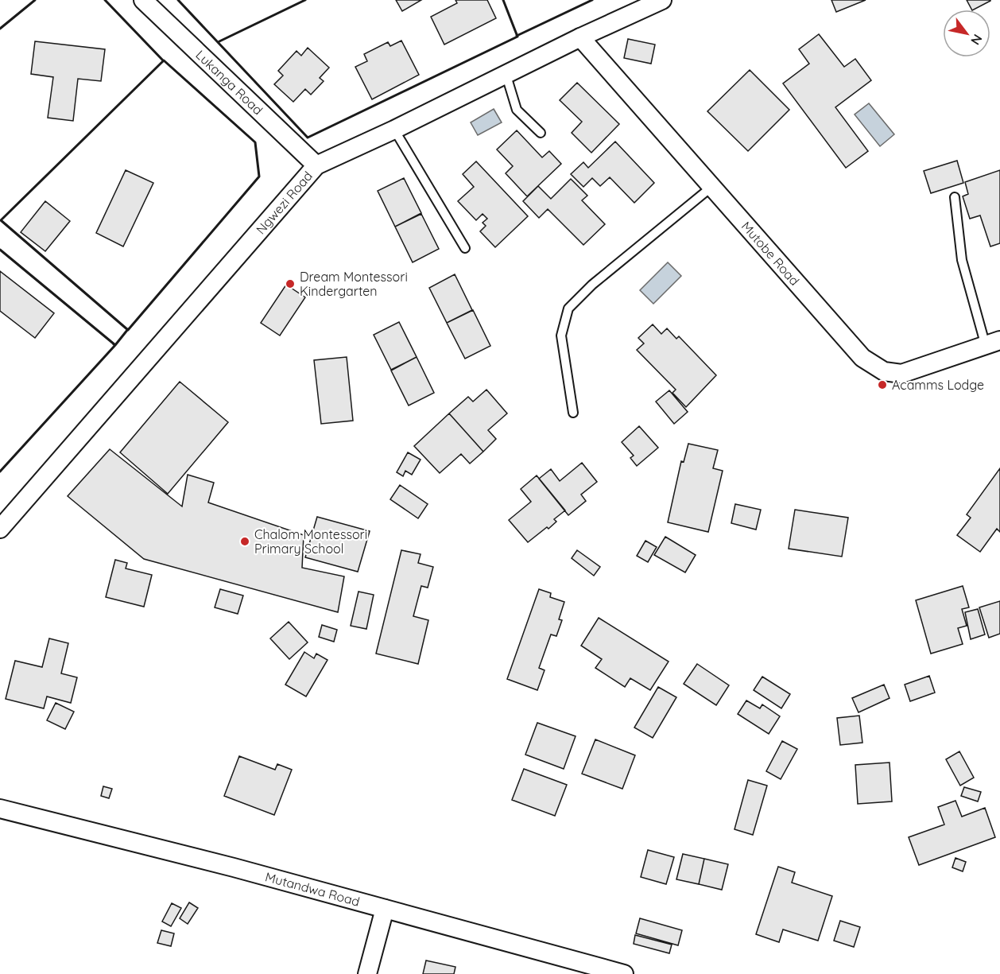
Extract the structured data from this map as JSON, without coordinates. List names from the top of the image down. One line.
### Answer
{"streets":{"street":["Lukanga Road","Ngwezi Road","Mutobe Road","Mutandwa Road"]},"crossings":[["Lukanga Road","Ngwezi Road"],["Ngwezi Road","Mutobe Road"]],"places":["Dream Montessori Kindergarten","Acamms Lodge","Chalom Montessori Primary School"],"north":"bottom right"}
